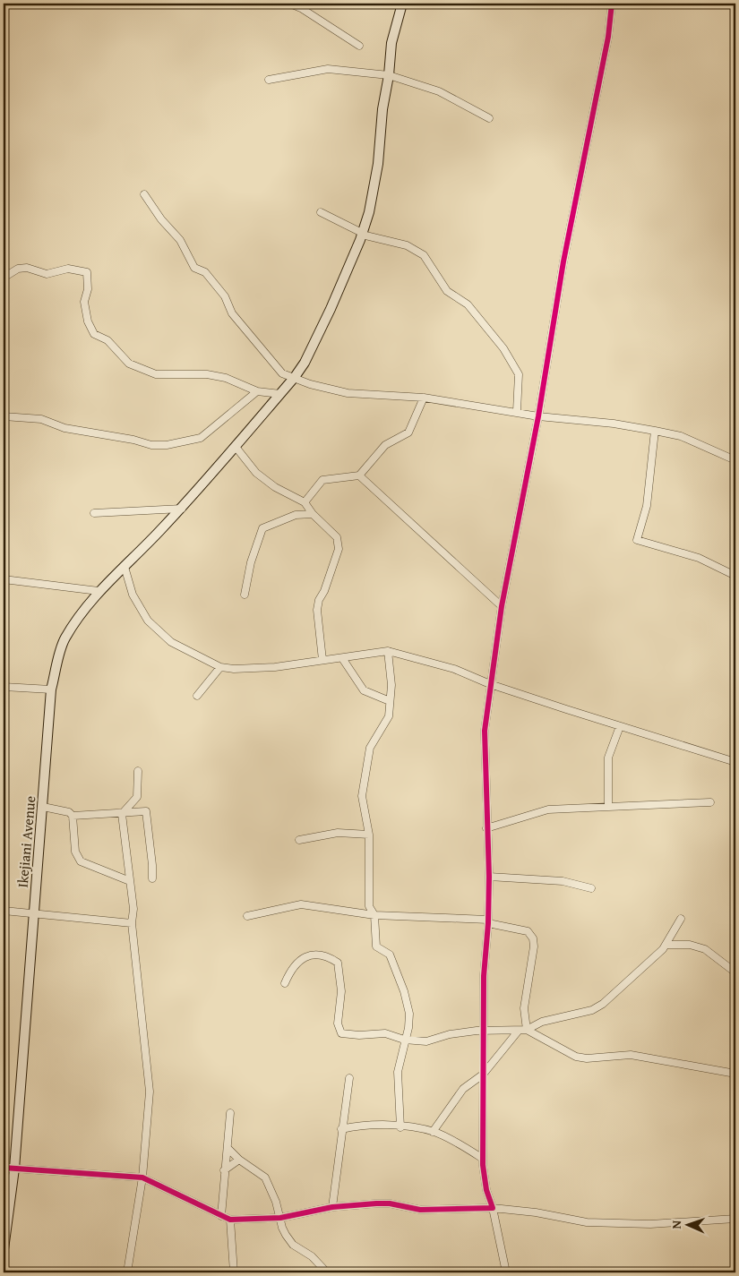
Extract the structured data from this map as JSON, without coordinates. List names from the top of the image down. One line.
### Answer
{"streets":{"street":["Ikejiani Avenue"]},"north":"left"}
